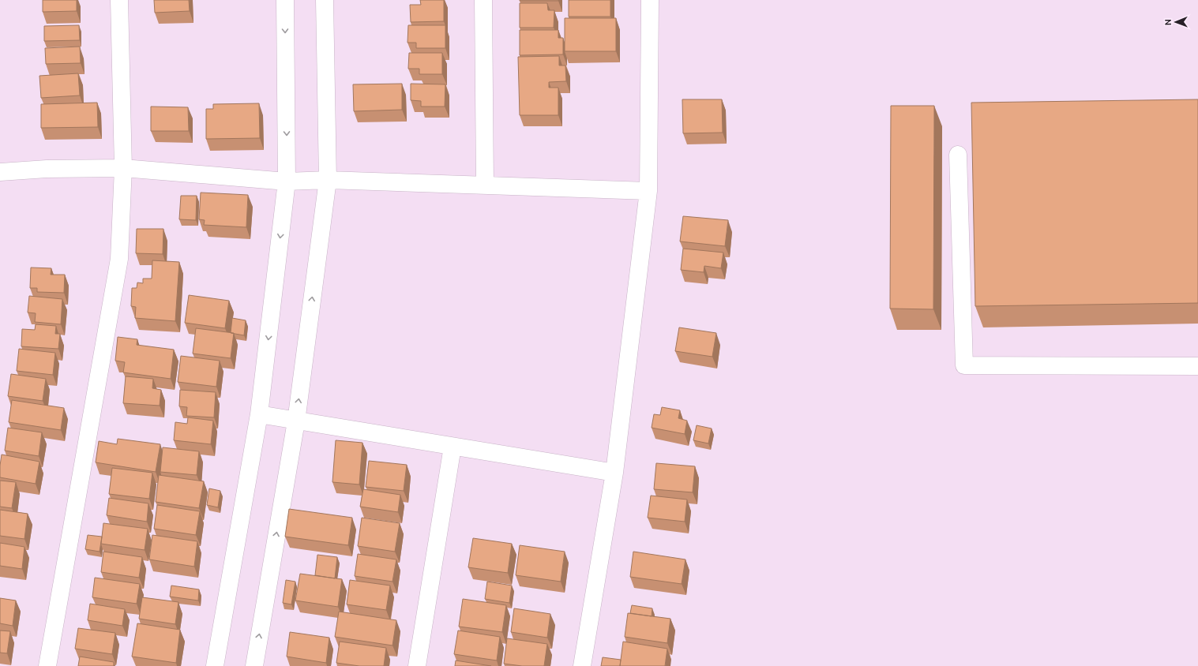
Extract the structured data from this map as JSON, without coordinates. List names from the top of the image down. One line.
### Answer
{"north":"left"}
